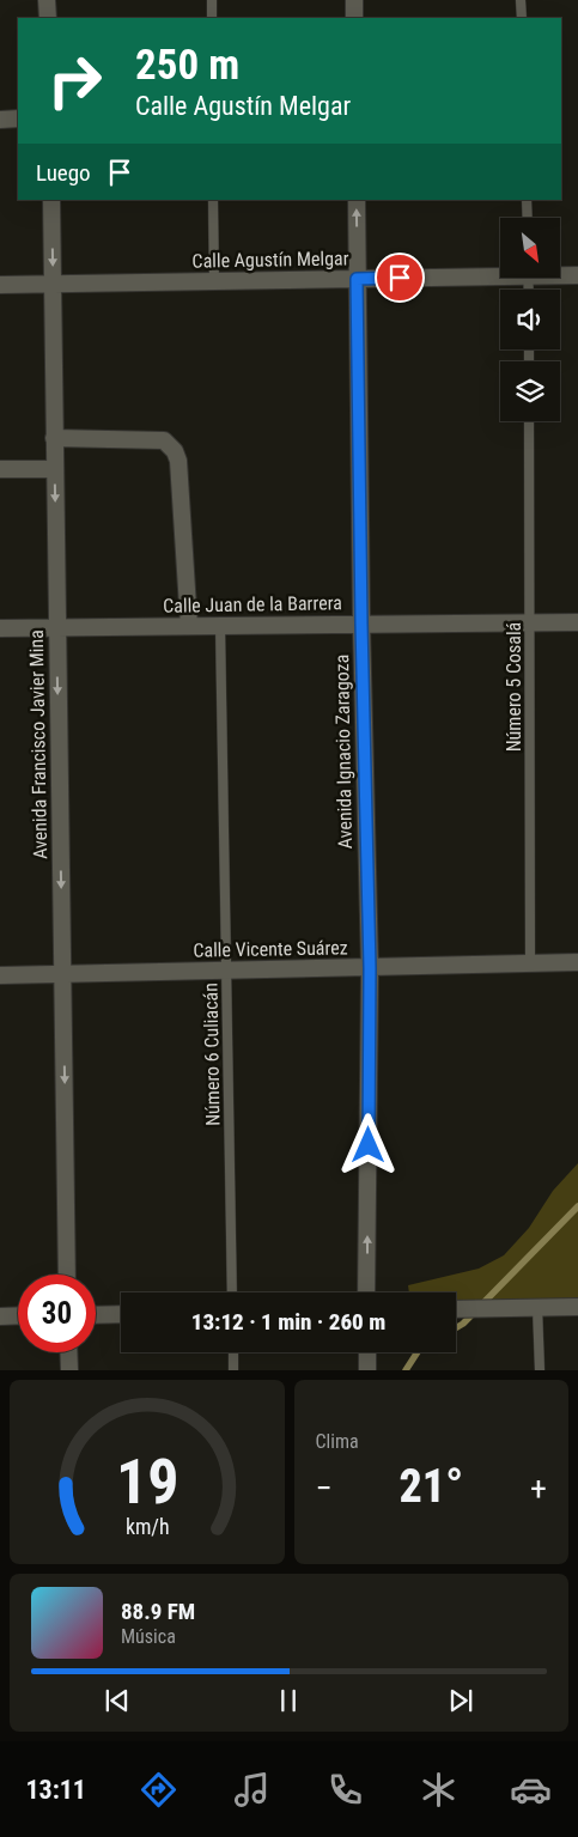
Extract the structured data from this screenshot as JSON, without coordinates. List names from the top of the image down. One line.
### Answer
{"streets":{"street":["Calle Agustín Melgar","Calle Juan de la Barrera","Avenida Francisco Javier Mina","Avenida Ignacio Zaragoza","Calle Vicente Suárez"],"lane":["Número 5 Cosalá","Número 6 Culiacán"]},"crossings":[["Calle Agustín Melgar","Avenida Francisco Javier Mina"],["Calle Agustín Melgar","Avenida Ignacio Zaragoza"],["Calle Juan de la Barrera","Número 5 Cosalá"],["Calle Juan de la Barrera","Avenida Francisco Javier Mina"],["Calle Juan de la Barrera","Avenida Ignacio Zaragoza"],["Calle Juan de la Barrera","Número 6 Culiacán"],["Número 5 Cosalá","Calle Vicente Suárez"],["Avenida Francisco Javier Mina","Calle Vicente Suárez"],["Avenida Ignacio Zaragoza","Calle Vicente Suárez"],["Calle Vicente Suárez","Número 6 Culiacán"]],"one_way":["Avenida Francisco Javier Mina","Avenida Ignacio Zaragoza"],"north":"bottom right","page":{"turn":["250 m","Calle Agustín Melgar"],"then":"Luego","limit":"30","trip":"13:12 · 1 min · 260 m","tile":"Clima","heat":["−","21°","+"],"song":["88.9 FM","Música"],"tabs":"13:11","gauge":["19","km/h"]}}
